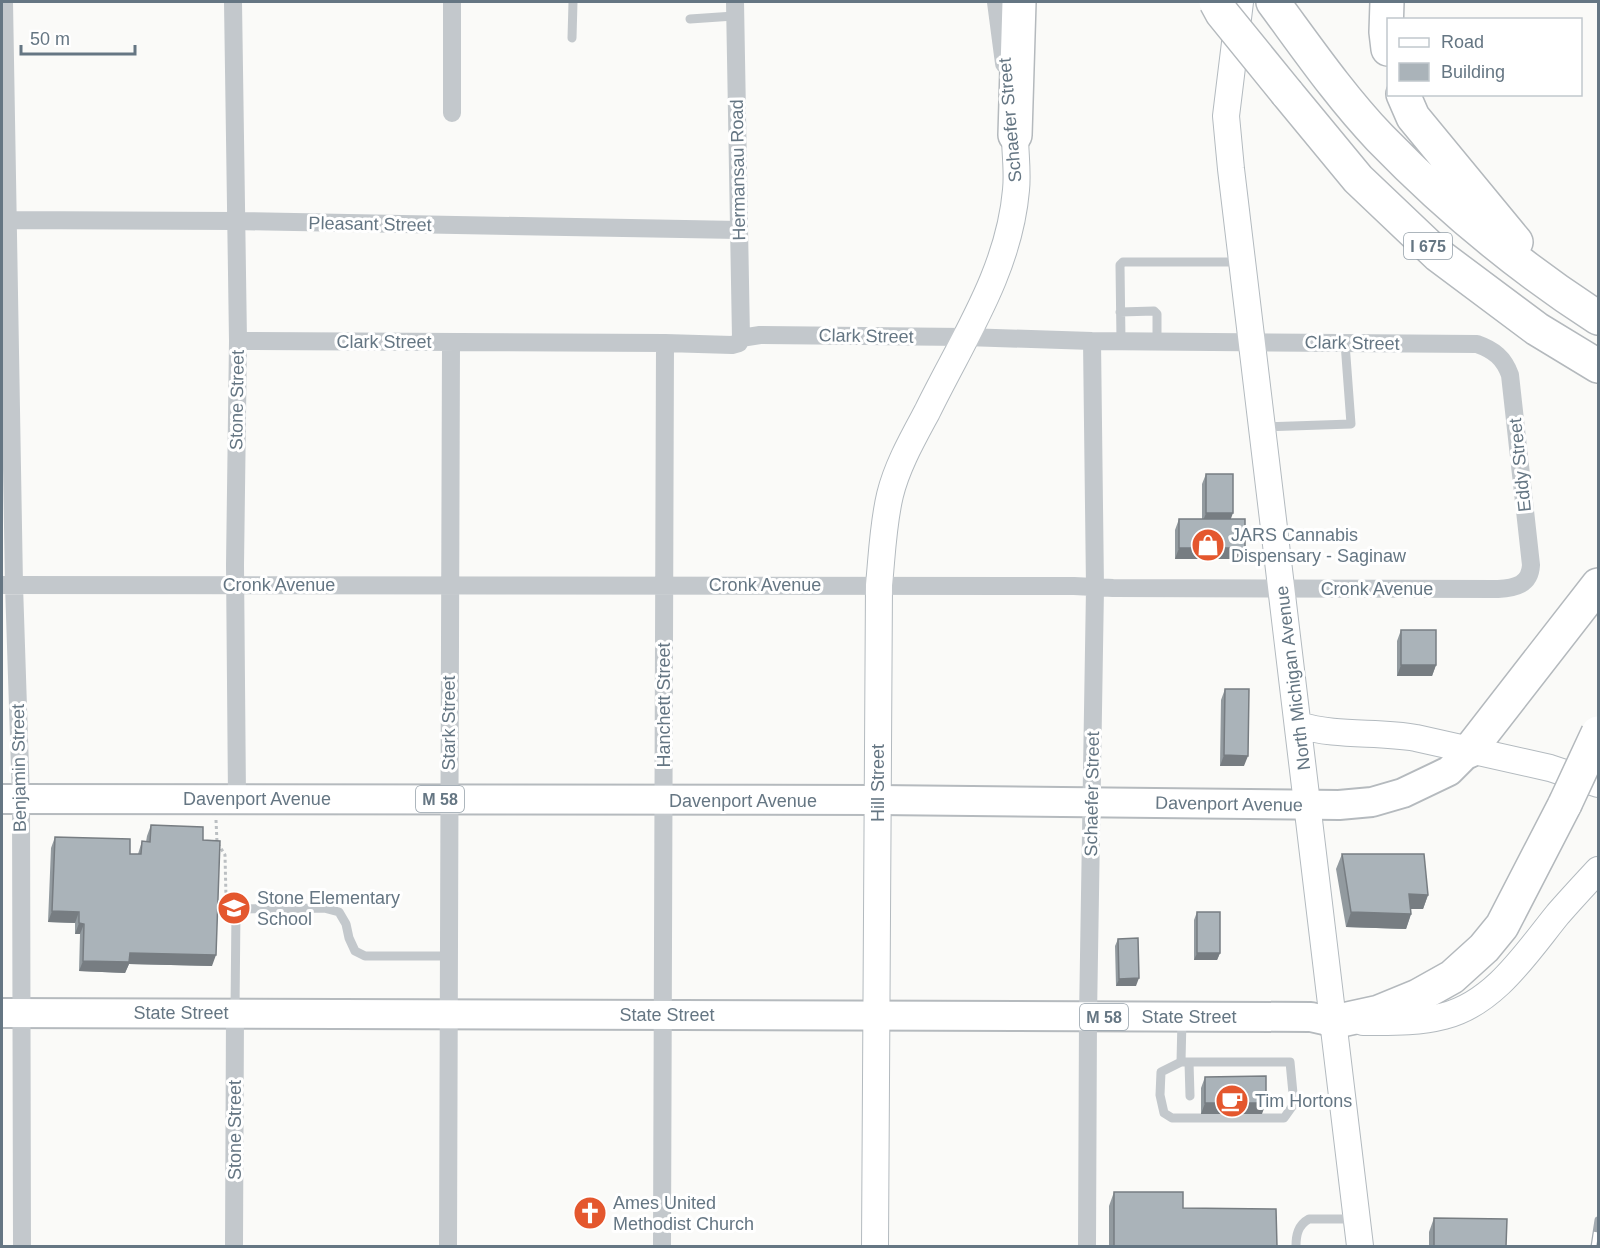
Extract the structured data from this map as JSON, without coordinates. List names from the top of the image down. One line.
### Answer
{"streets":{"highway":["I 675"],"main road":["Schaefer Street","North Michigan Avenue","Hill Street","Davenport Avenue","M 58","State Street"],"street":["Hermansau Road","Pleasant Street","Clark Street","Stone Street","Eddy Street","Cronk Avenue","Hanchett Street","Stark Street","Benjamin Street"]},"crossings":[["Schaefer Street","Clark Street"],["Schaefer Street","Cronk Avenue"],["Schaefer Street","Hill Street"],["Schaefer Street","Davenport Avenue"],["Schaefer Street","State Street"],["Hermansau Road","Pleasant Street"],["Hermansau Road","Clark Street"],["Pleasant Street","Stone Street"],["Pleasant Street","Benjamin Street"],["Clark Street","Stone Street"],["Clark Street","Eddy Street"],["Clark Street","North Michigan Avenue"],["Clark Street","Hanchett Street"],["Clark Street","Stark Street"],["Clark Street","Hill Street"],["Stone Street","Cronk Avenue"],["Stone Street","Davenport Avenue"],["Stone Street","State Street"],["Eddy Street","Cronk Avenue"],["Cronk Avenue","North Michigan Avenue"],["Cronk Avenue","Hanchett Street"],["Cronk Avenue","Stark Street"],["Cronk Avenue","Benjamin Street"],["Cronk Avenue","Hill Street"],["North Michigan Avenue","Davenport Avenue"],["North Michigan Avenue","State Street"],["Hanchett Street","Davenport Avenue"],["Hanchett Street","State Street"],["Stark Street","Davenport Avenue"],["Stark Street","State Street"],["Benjamin Street","Davenport Avenue"],["Benjamin Street","State Street"],["Hill Street","Davenport Avenue"],["Hill Street","State Street"]],"places":{"shop":["JARS Cannabis Dispensary - Saginaw"],"school or university":["Stone Elementary School"],"cafe":["Tim Hortons"],"church":["Ames United Methodist Church"]},"legend":["Road","Building"],"scale_bar":"50 m"}
